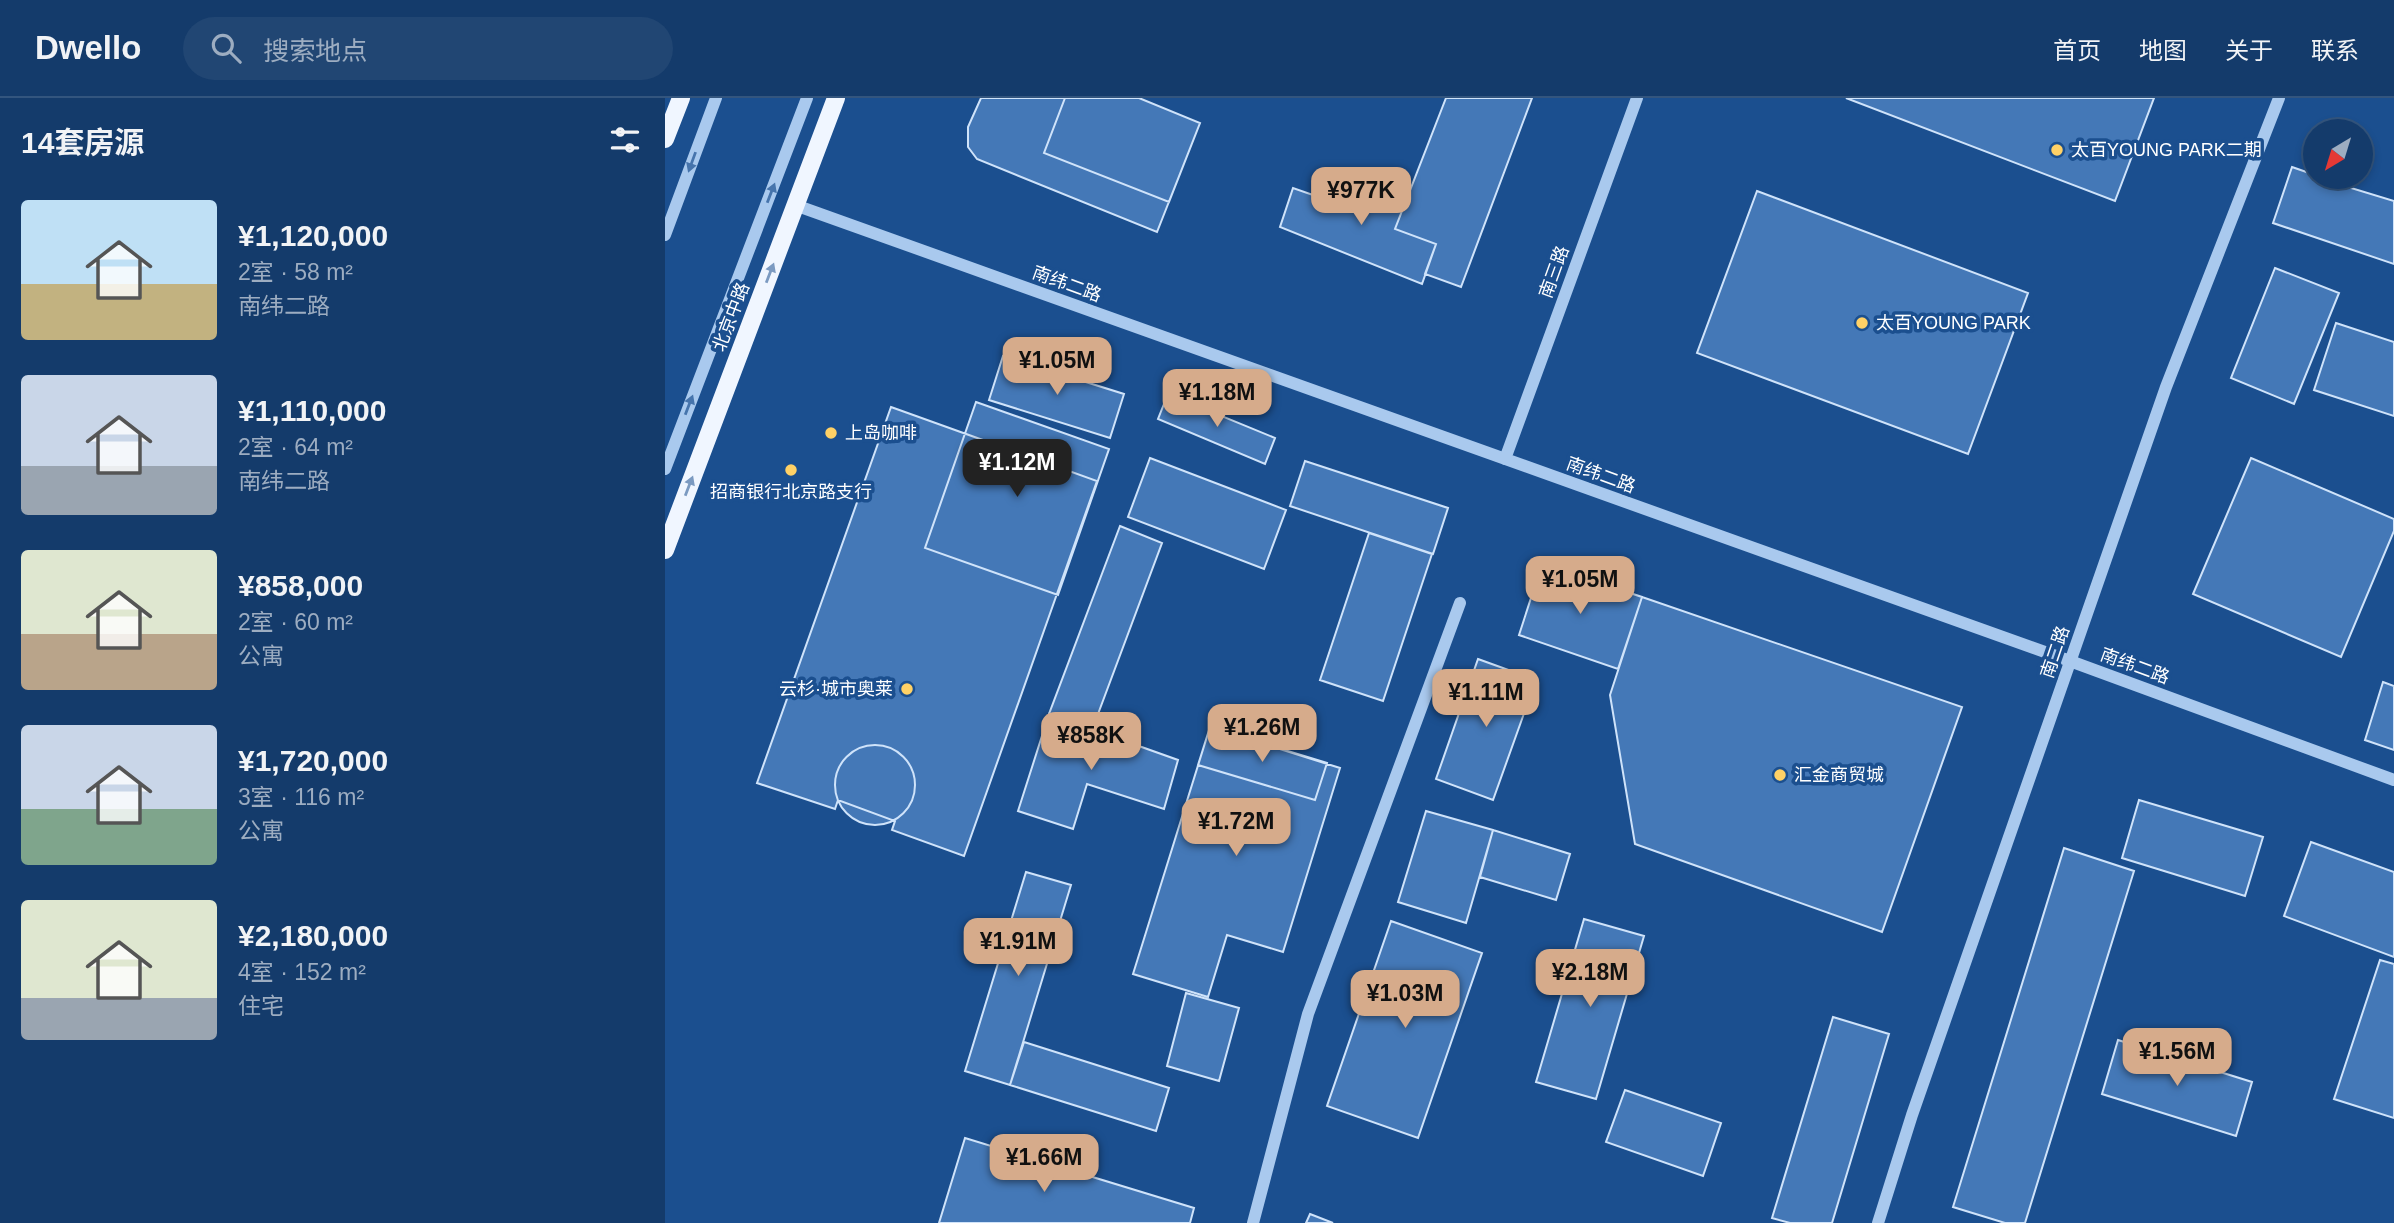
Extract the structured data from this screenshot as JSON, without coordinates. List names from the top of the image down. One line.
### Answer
{"streets":{"main road":["北京中路"],"street":["南三路","南纬二路","南二路"]},"crossings":[["南三路","南纬二路"],["南纬二路","北京中路"],["南纬二路","南二路"]],"one_way":["北京中路"],"places":["太百YOUNG PARK二期","太百YOUNG PARK","上岛咖啡","招商银行北京路支行","云杉·城市奥莱","汇金商贸城"],"north":"bottom left","page":{"header":"Dwello","search":"搜索地点","nav":["首页","地图","关于","联系"],"heading":"14套房源","price":["¥977K","¥1.05M","¥1.18M","¥1.12M","¥1.05M","¥1.11M","¥1.26M","¥858K","¥1.72M","¥1.91M","¥2.18M","¥1.03M","¥1.56M","¥1.66M"],"list":[{"name":"¥1,120,000","note":"2室 · 58 m² · 南纬二路"},{"name":"¥1,110,000","note":"2室 · 64 m² · 南纬二路"},{"name":"¥858,000","note":"2室 · 60 m² · 公寓"},{"name":"¥1,720,000","note":"3室 · 116 m² · 公寓"},{"name":"¥2,180,000","note":"4室 · 152 m² · 住宅"}]}}
